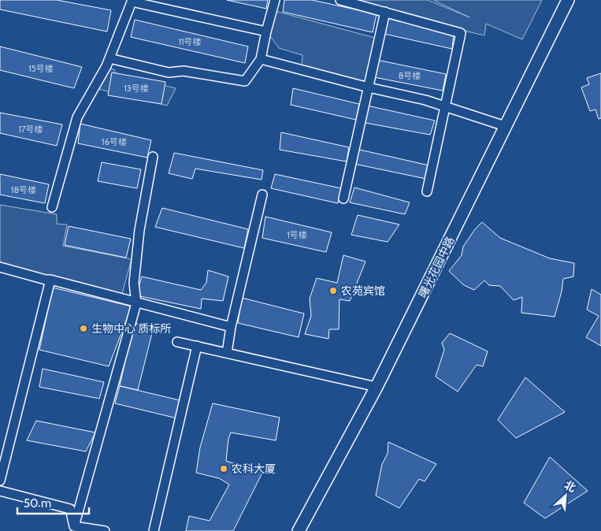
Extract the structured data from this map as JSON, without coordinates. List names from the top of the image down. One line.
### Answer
{"streets":{"street":["曙光花园中路"]},"places":["农苑宾馆","生物中心 质标所","农科大厦"],"house_numbers":["11号楼","15号楼","8号楼","13号楼","17号楼","16号楼","18号楼","1号楼"],"scale_bar":"50 m","north":"top right"}
